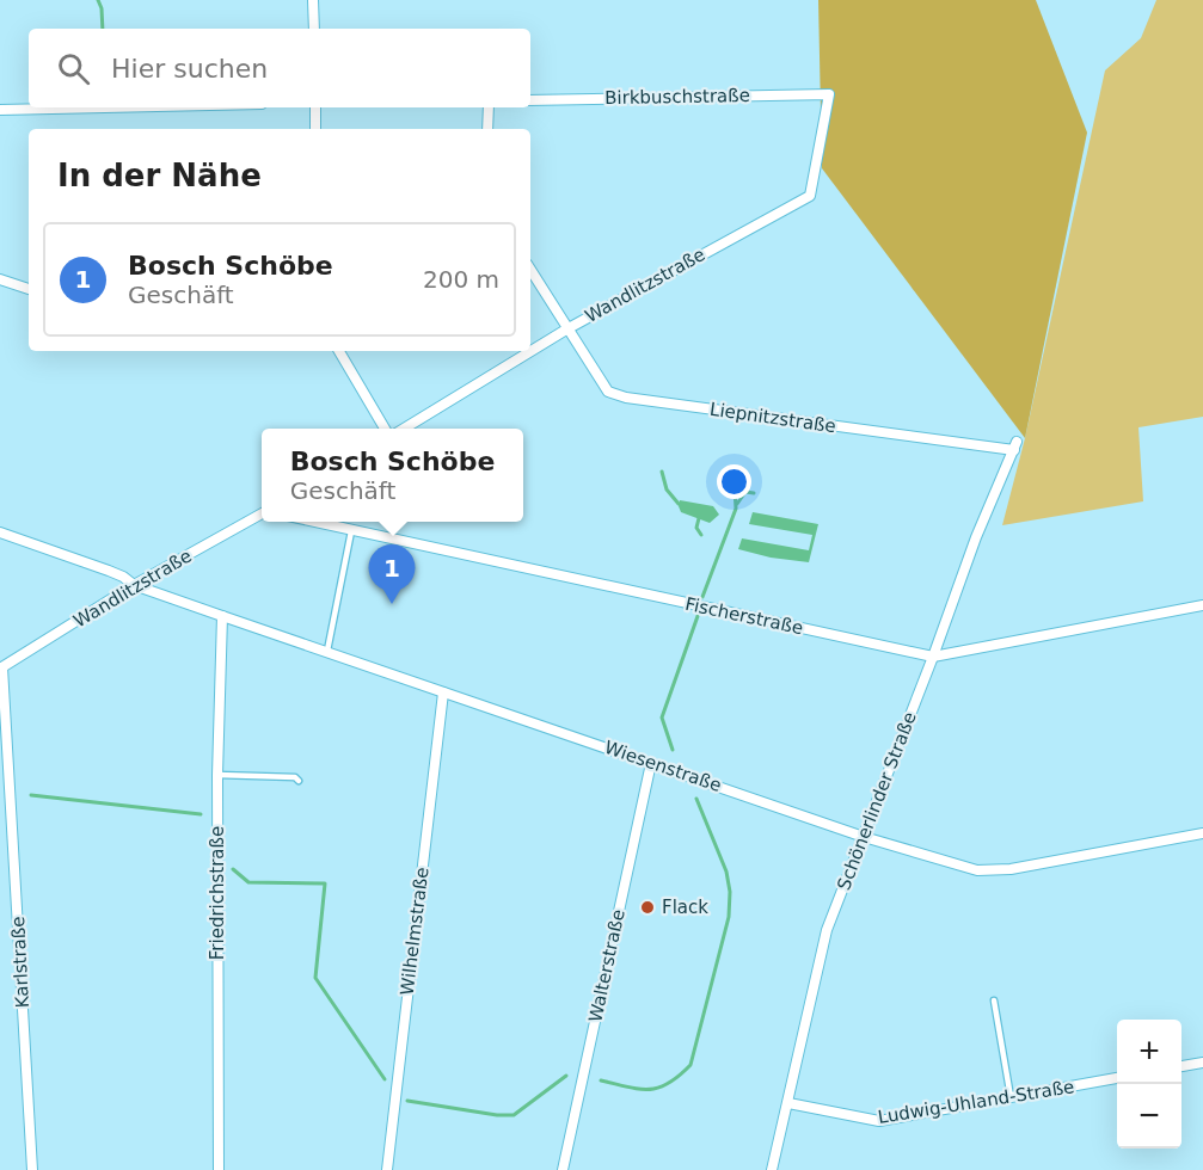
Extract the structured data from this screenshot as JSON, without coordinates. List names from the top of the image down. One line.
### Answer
{"streets":{"street":["Birkbuschstraße","Wandlitzstraße","Liepnitzstraße","Fischerstraße","Wiesenstraße","Schönerlinder Straße","Friedrichstraße","Wilhelmstraße","Karlstraße","Walterstraße","Ludwig-Uhland-Straße"]},"crossings":[["Birkbuschstraße","Wandlitzstraße"],["Wandlitzstraße","Liepnitzstraße"],["Wandlitzstraße","Wiesenstraße"],["Wandlitzstraße","Karlstraße"],["Liepnitzstraße","Schönerlinder Straße"],["Fischerstraße","Schönerlinder Straße"],["Wiesenstraße","Schönerlinder Straße"],["Wiesenstraße","Friedrichstraße"],["Wiesenstraße","Wilhelmstraße"],["Wiesenstraße","Walterstraße"],["Schönerlinder Straße","Ludwig-Uhland-Straße"]],"places":["Flack"],"page":{"search":"Hier suchen","heading":"In der Nähe","list":[{"mark":"1","name":"Bosch Schöbe","note":"Geschäft","value":"200 m"}],"popup":["Bosch Schöbe","Geschäft"],"pins":"1","map_buttons":["+","−"]}}
